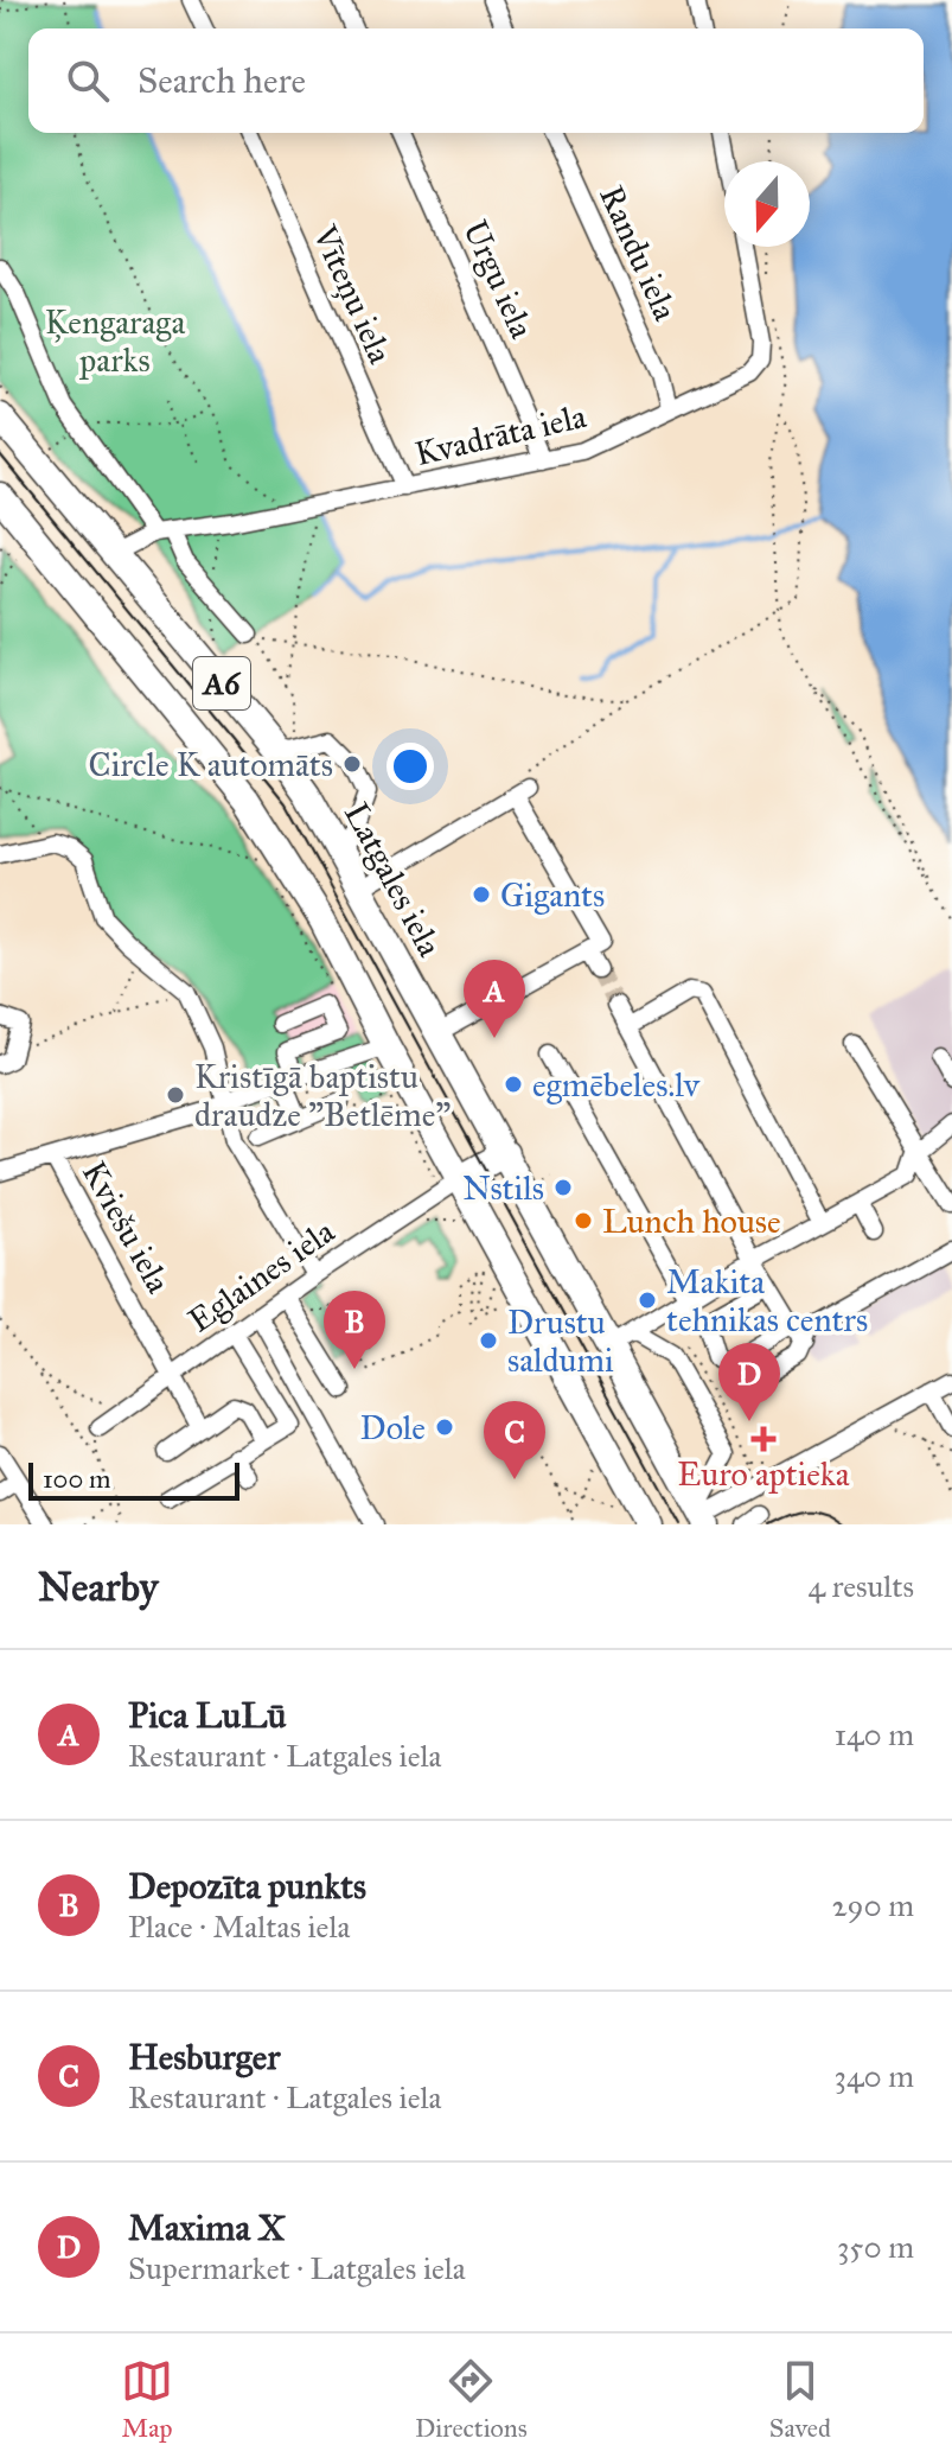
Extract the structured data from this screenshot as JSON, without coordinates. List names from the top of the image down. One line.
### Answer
{"streets":{"highway":["A6","Latgales iela"],"street":["Randu iela","Urgu iela","Vīteņu iela","Kvadrāta iela","Kviešu iela","Eglaines iela"]},"crossings":[["Randu iela","Kvadrāta iela"],["Urgu iela","Kvadrāta iela"],["Vīteņu iela","Kvadrāta iela"],["Kvadrāta iela","Latgales iela"],["A6","Eglaines iela"],["Kviešu iela","Eglaines iela"]],"parks":["Ķengaraga parks"],"places":{"other":["Circle K automāts","Gigants","egmēbeles.lv","Kristīgā baptistu draudze \"Betlēme\"","Nstils","Lunch house","Makita tehnikas centrs","Drustu saldumi","Dole"],"health":["Euro aptieka"]},"scale_bar":"100 m","north":"bottom","page":{"search":"Search here","pins":["A","B","D","C"],"scale":"100 m","heading":["Nearby","4 results"],"list":[{"mark":"A","name":"Pica LuLū","note":"Restaurant · Latgales iela","value":"140 m"},{"mark":"B","name":"Depozīta punkts","note":"Place · Maltas iela","value":"290 m"},{"mark":"C","name":"Hesburger","note":"Restaurant · Latgales iela","value":"340 m"},{"mark":"D","name":"Maxima X","note":"Supermarket · Latgales iela","value":"350 m"}],"nav":["Map","Directions","Saved"]}}
